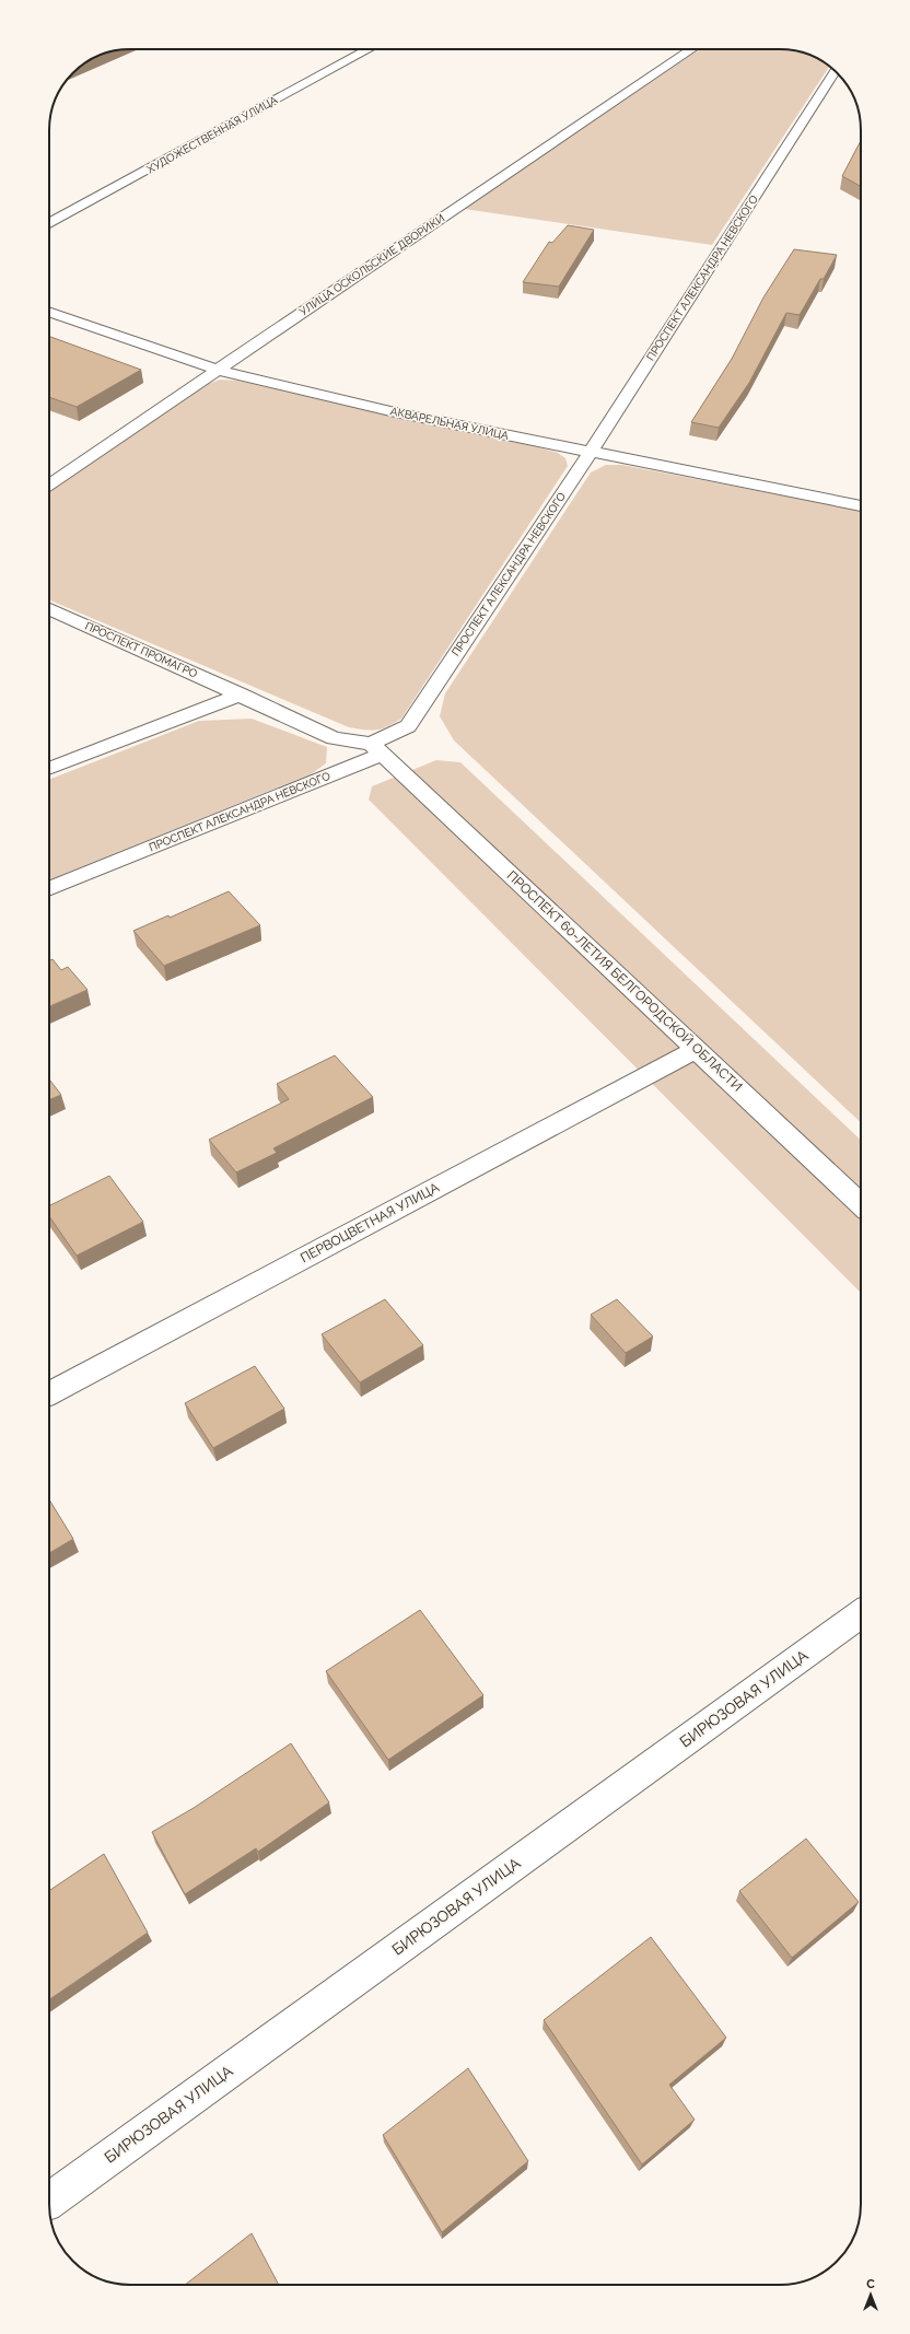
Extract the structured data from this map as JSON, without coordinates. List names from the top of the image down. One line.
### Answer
{"streets":{"street":["ХУДОЖЕСТВЕННАЯ УЛИЦА","УЛИЦА ОСКОЛЬСКИЕ ДВОРИКИ","ПРОСПЕКТ АЛЕКСАНДРА НЕВСКОГО","АКВАРЕЛЬНАЯ УЛИЦА","ПРОСПЕКТ ПРОМАГРО","ПРОСПЕКТ 60-ЛЕТИЯ БЕЛГОРОДСКОЙ ОБЛАСТИ","ПЕРВОЦВЕТНАЯ УЛИЦА","БИРЮЗОВАЯ УЛИЦА"]},"crossings":[["УЛИЦА ОСКОЛЬСКИЕ ДВОРИКИ","АКВАРЕЛЬНАЯ УЛИЦА"],["ПРОСПЕКТ АЛЕКСАНДРА НЕВСКОГО","АКВАРЕЛЬНАЯ УЛИЦА"],["ПРОСПЕКТ АЛЕКСАНДРА НЕВСКОГО","ПРОСПЕКТ ПРОМАГРО"],["ПРОСПЕКТ АЛЕКСАНДРА НЕВСКОГО","ПРОСПЕКТ 60-ЛЕТИЯ БЕЛГОРОДСКОЙ ОБЛАСТИ"],["ПРОСПЕКТ ПРОМАГРО","ПРОСПЕКТ 60-ЛЕТИЯ БЕЛГОРОДСКОЙ ОБЛАСТИ"],["ПРОСПЕКТ 60-ЛЕТИЯ БЕЛГОРОДСКОЙ ОБЛАСТИ","ПЕРВОЦВЕТНАЯ УЛИЦА"]],"north":"top"}
